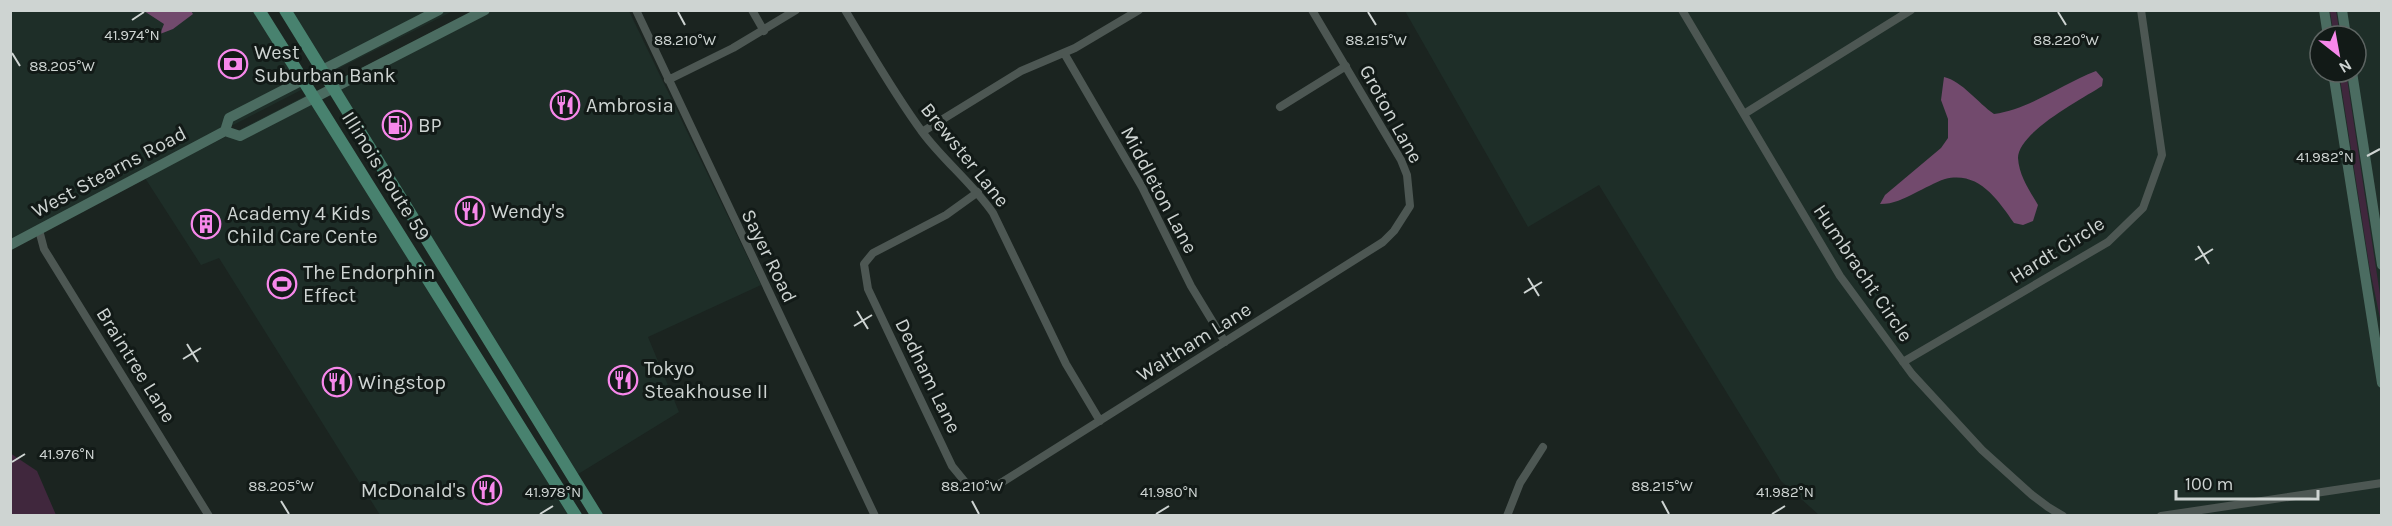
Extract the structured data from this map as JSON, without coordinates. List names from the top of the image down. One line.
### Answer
{"streets":{"main road":["West Stearns Road","Illinois Route 59"],"street":["Groton Lane","Brewster Lane","Middleton Lane","Hardt Circle","Sayer Road","Humbracht Circle","Waltham Lane","Braintree Lane","Dedham Lane"]},"crossings":[["Groton Lane","Waltham Lane"],["Brewster Lane","Waltham Lane"],["Brewster Lane","Dedham Lane"],["West Stearns Road","Illinois Route 59"],["West Stearns Road","Braintree Lane"],["Middleton Lane","Waltham Lane"],["Hardt Circle","Humbracht Circle"],["Waltham Lane","Dedham Lane"]],"places":{"bank":["West Suburban Bank"],"restaurant":["Ambrosia","Wendy's","Tokyo Steakhouse II","Wingstop","McDonald's"],"fuel station":["BP"],"building":["Academy 4 Kids Child Care Cente"],"sports":["The Endorphin Effect"]},"scale_bar":"100 m","north":"bottom right","coordinates":["41.974°N","88.215°W","88.220°W","88.210°W","88.205°W","41.982°N","41.976°N","41.978°N","41.980°N"]}
